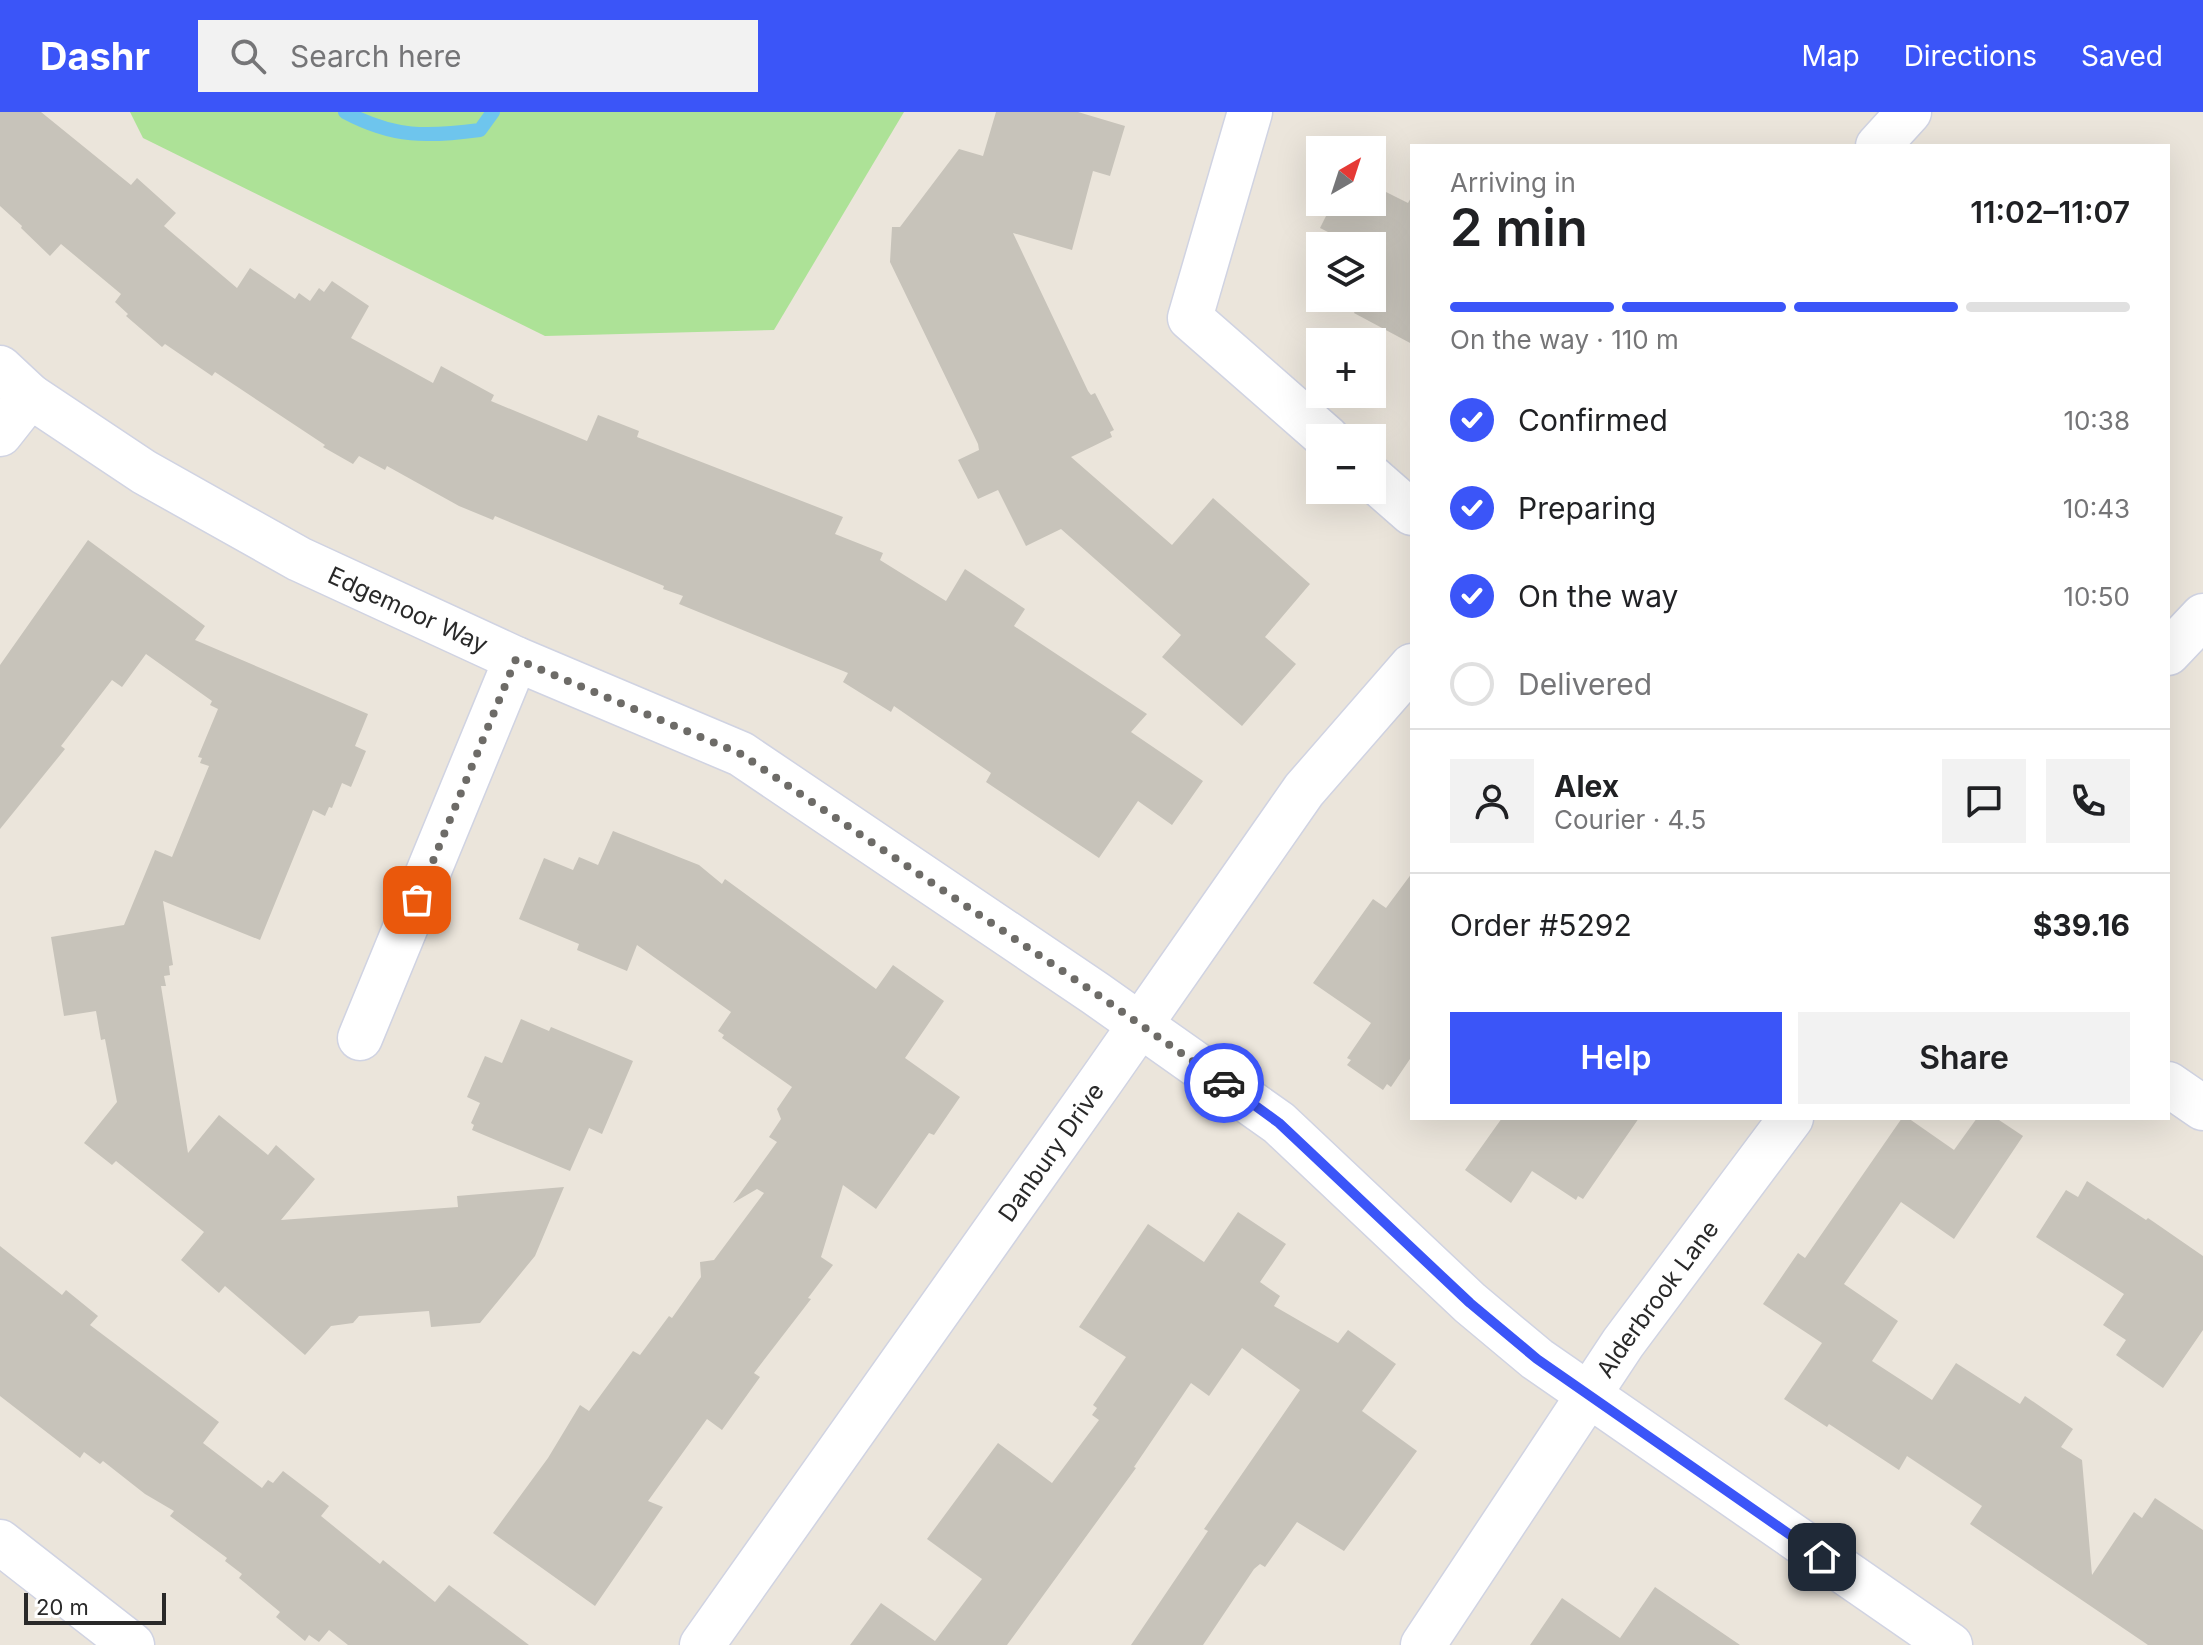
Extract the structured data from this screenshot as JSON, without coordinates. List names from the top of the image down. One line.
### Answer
{"streets":{"street":["Edgemoor Way","Danbury Drive","Alderbrook Lane"]},"crossings":[["Edgemoor Way","Danbury Drive"],["Edgemoor Way","Alderbrook Lane"]],"scale_bar":"20 m","north":"top right","page":{"header":"Dashr","search":"Search here","nav":["Map","Directions","Saved"],"map_buttons":["+","−"],"heading":["2 min","Arriving in","11:02–11:07"],"panel":["Alex","Courier · 4.5","Order #5292","$39.16"],"bar":"On the way · 110 m","list":[["Confirmed","10:38"],["Preparing","10:43"],["On the way","10:50"],"Delivered"],"buttons":["Help","Share"],"scale":"20 m"}}
